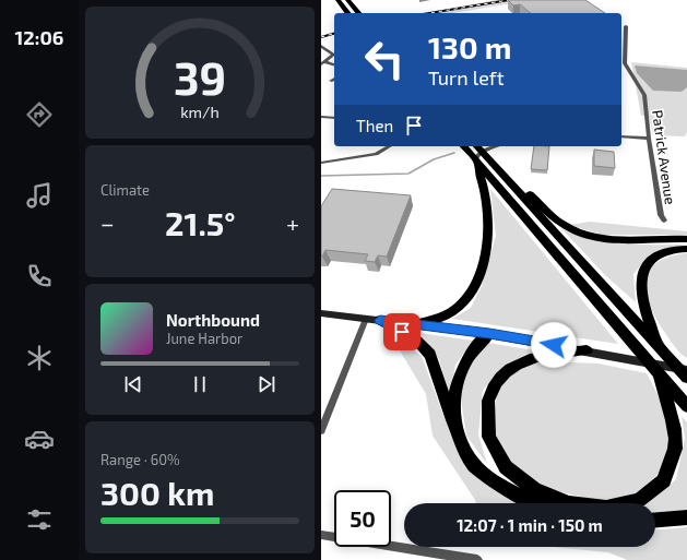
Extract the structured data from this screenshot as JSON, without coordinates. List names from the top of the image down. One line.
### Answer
{"streets":{"street":["Patrick Avenue"]},"page":{"tabs":"12:06","turn":["130 m","Turn left"],"then":"Then","tile":["Climate",["Range · 60%","300 km"]],"heat":["−","21.5°","+"],"song":["Northbound","June Harbor"],"limit":"50","trip":"12:07 · 1 min · 150 m","gauge":["39","km/h"]}}
